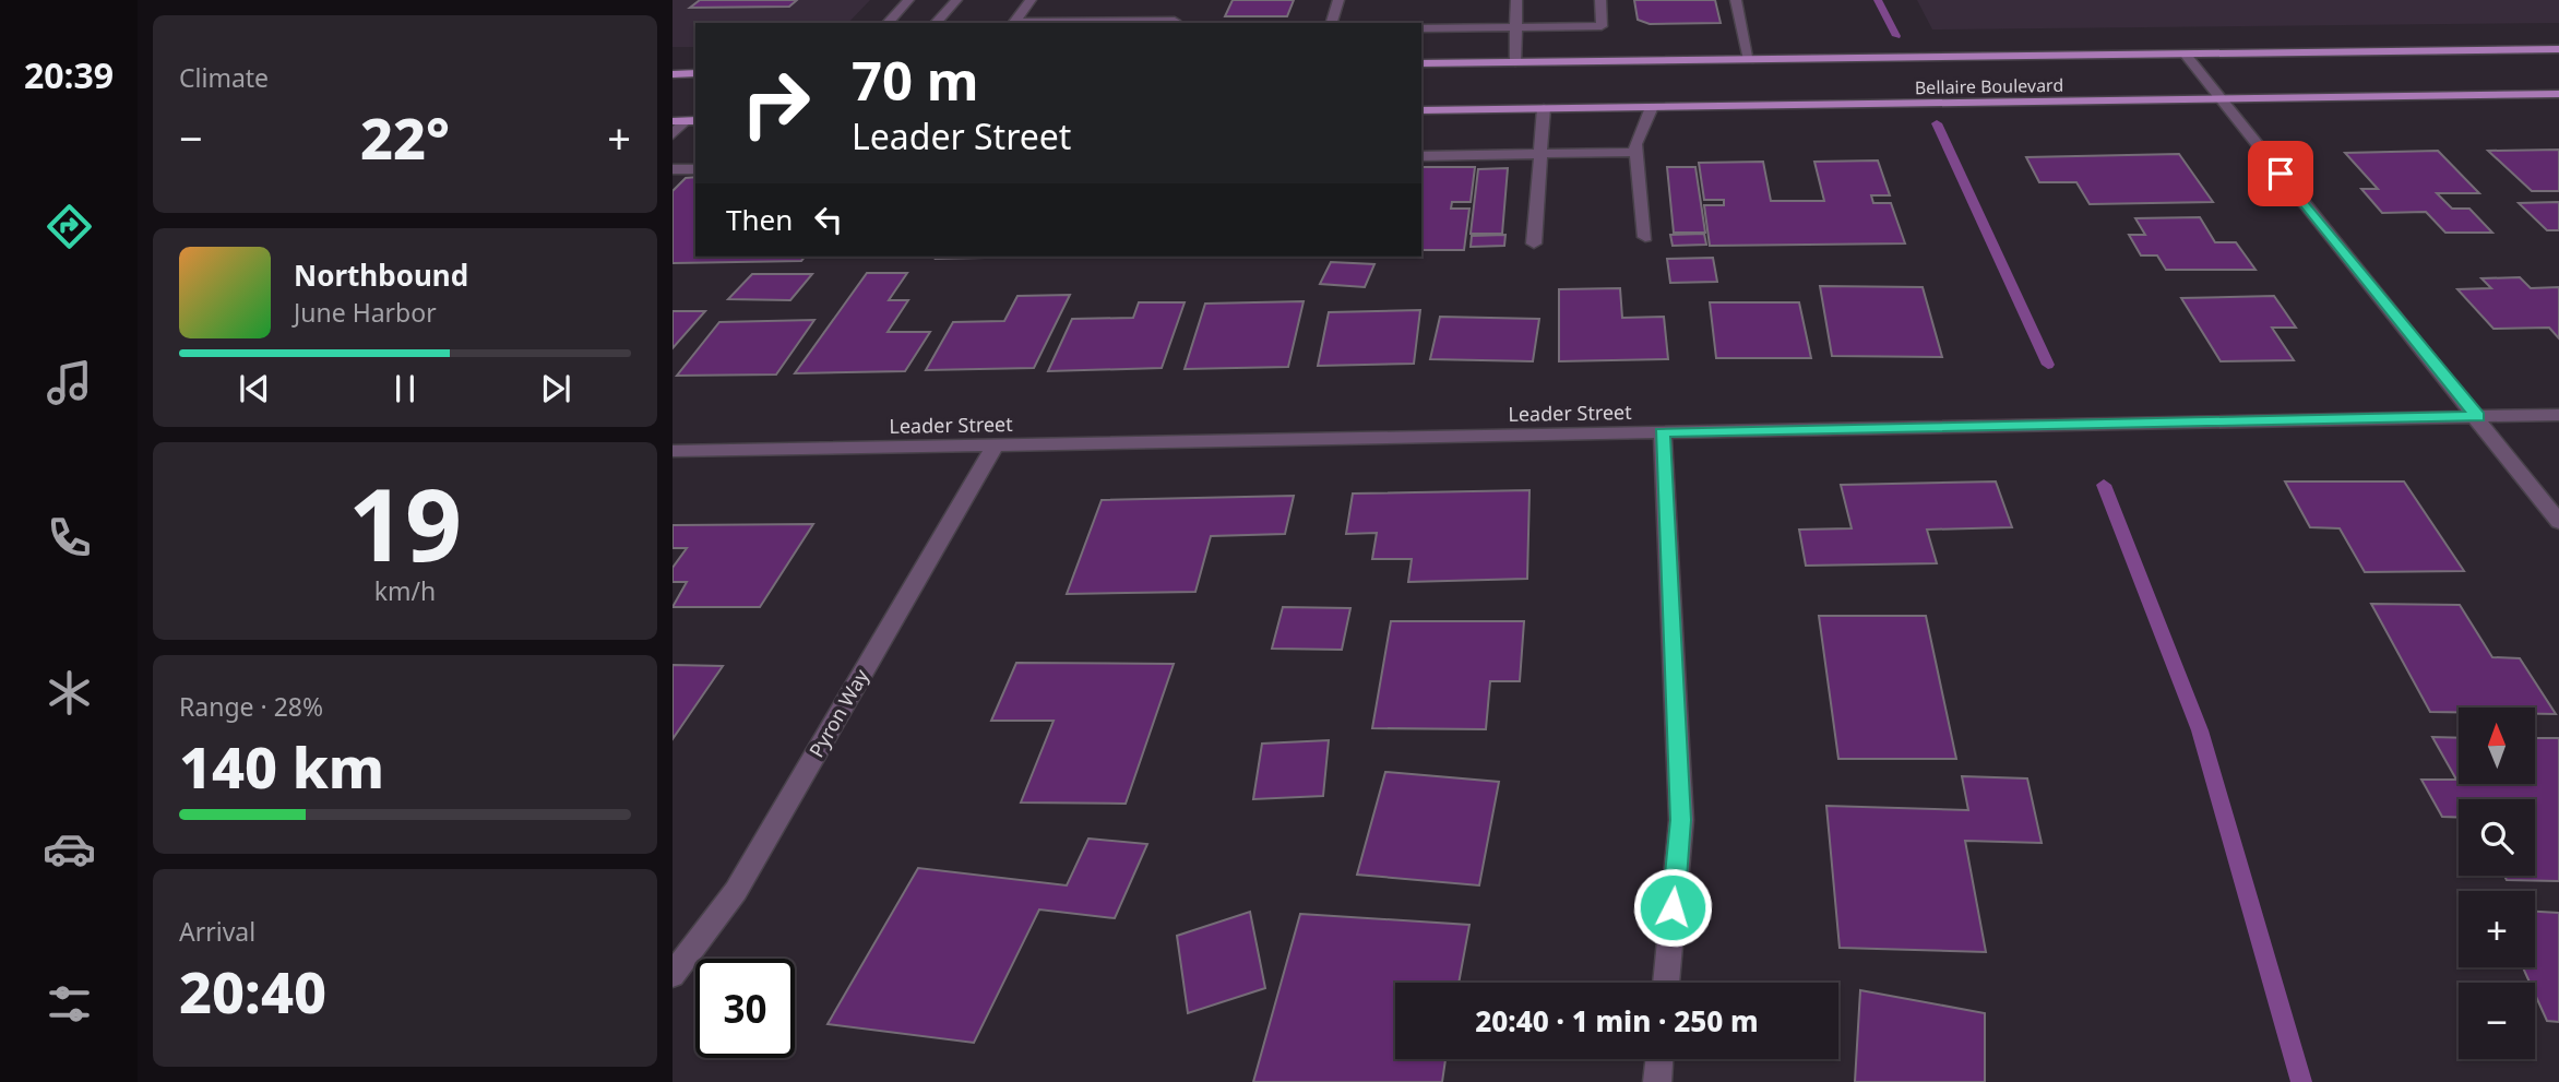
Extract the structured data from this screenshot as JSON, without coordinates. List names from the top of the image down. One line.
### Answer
{"streets":{"main road":["Bellaire Boulevard"],"street":["Leader Street","Pyron Way"]},"crossings":[["Leader Street","Pyron Way"]],"north":"top","page":{"tabs":"20:39","tile":["Climate",["19","km/h"],["Range · 28%","140 km"],["Arrival","20:40"]],"turn":["70 m","Leader Street"],"heat":["−","22°","+"],"then":"Then","song":["Northbound","June Harbor"],"map_buttons":["+","−"],"limit":"30","trip":"20:40 · 1 min · 250 m"}}
